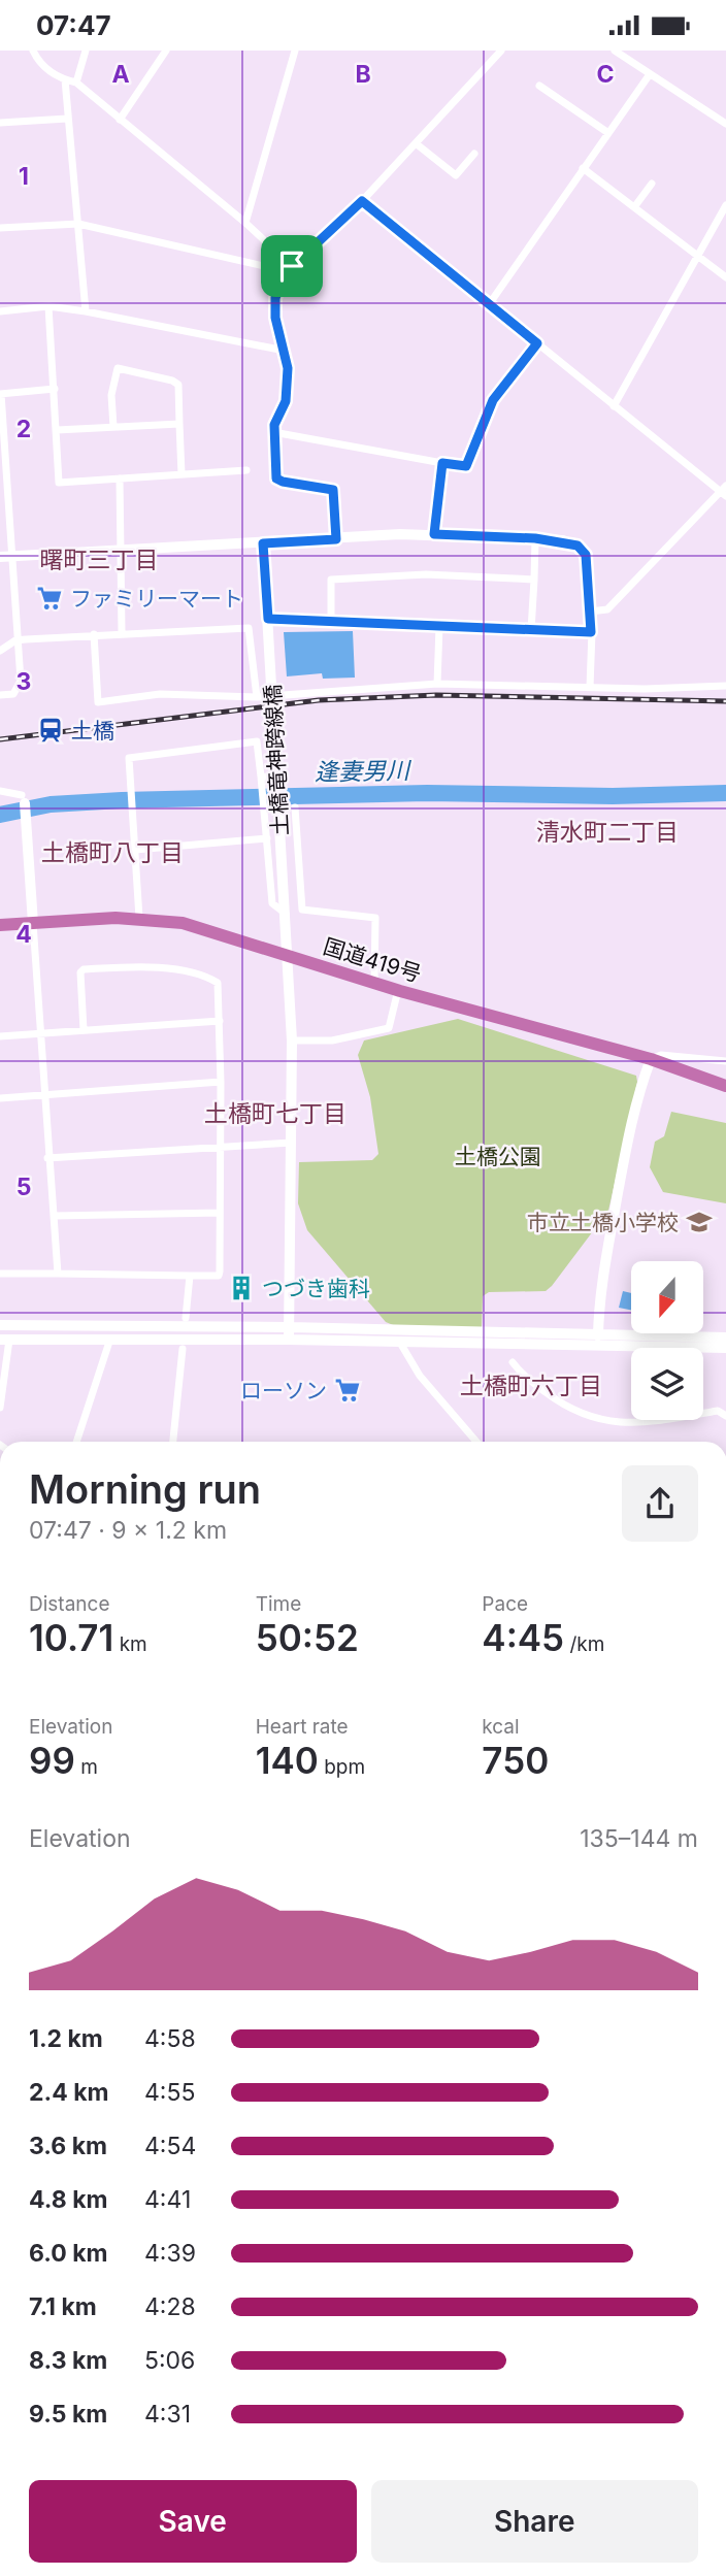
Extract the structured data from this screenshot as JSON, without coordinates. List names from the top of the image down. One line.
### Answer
{"streets":{"highway":["国道419号"],"street":["土橋竜神跨線橋"]},"crossings":[["土橋竜神跨線橋","国道419号"]],"districts":["曙町三丁目","清水町二丁目","土橋町八丁目","土橋町七丁目","土橋町六丁目"],"water":["逢妻男川"],"parks":["土橋公園"],"places":{"supermarket":["ファミリーマート","ローソン"],"station":["土橋"],"school or university":["市立土橋小学校"],"building":["つづき歯科"]},"north":"bottom","page":{"status":"07:47","heading":["Morning run","07:47 · 9 × 1.2 km"],"stats":[["Distance","10.71 km"],["Time","50:52"],["Pace","4:45 /km"],["Elevation","99 m"],["Heart rate","140 bpm"],["kcal","750"]],"chart":["Elevation","135–144 m"],"list":[{"name":"1.2 km","note":"4:58"},{"name":"2.4 km","note":"4:55"},{"name":"3.6 km","note":"4:54"},{"name":"4.8 km","note":"4:41"},{"name":"6.0 km","note":"4:39"},{"name":"7.1 km","note":"4:28"},{"name":"8.3 km","note":"5:06"},{"name":"9.5 km","note":"4:31"}],"buttons":["Save","Share"]},"grid":{"columns":["A","B","C"],"rows":["1","2","3","4","5"]}}
